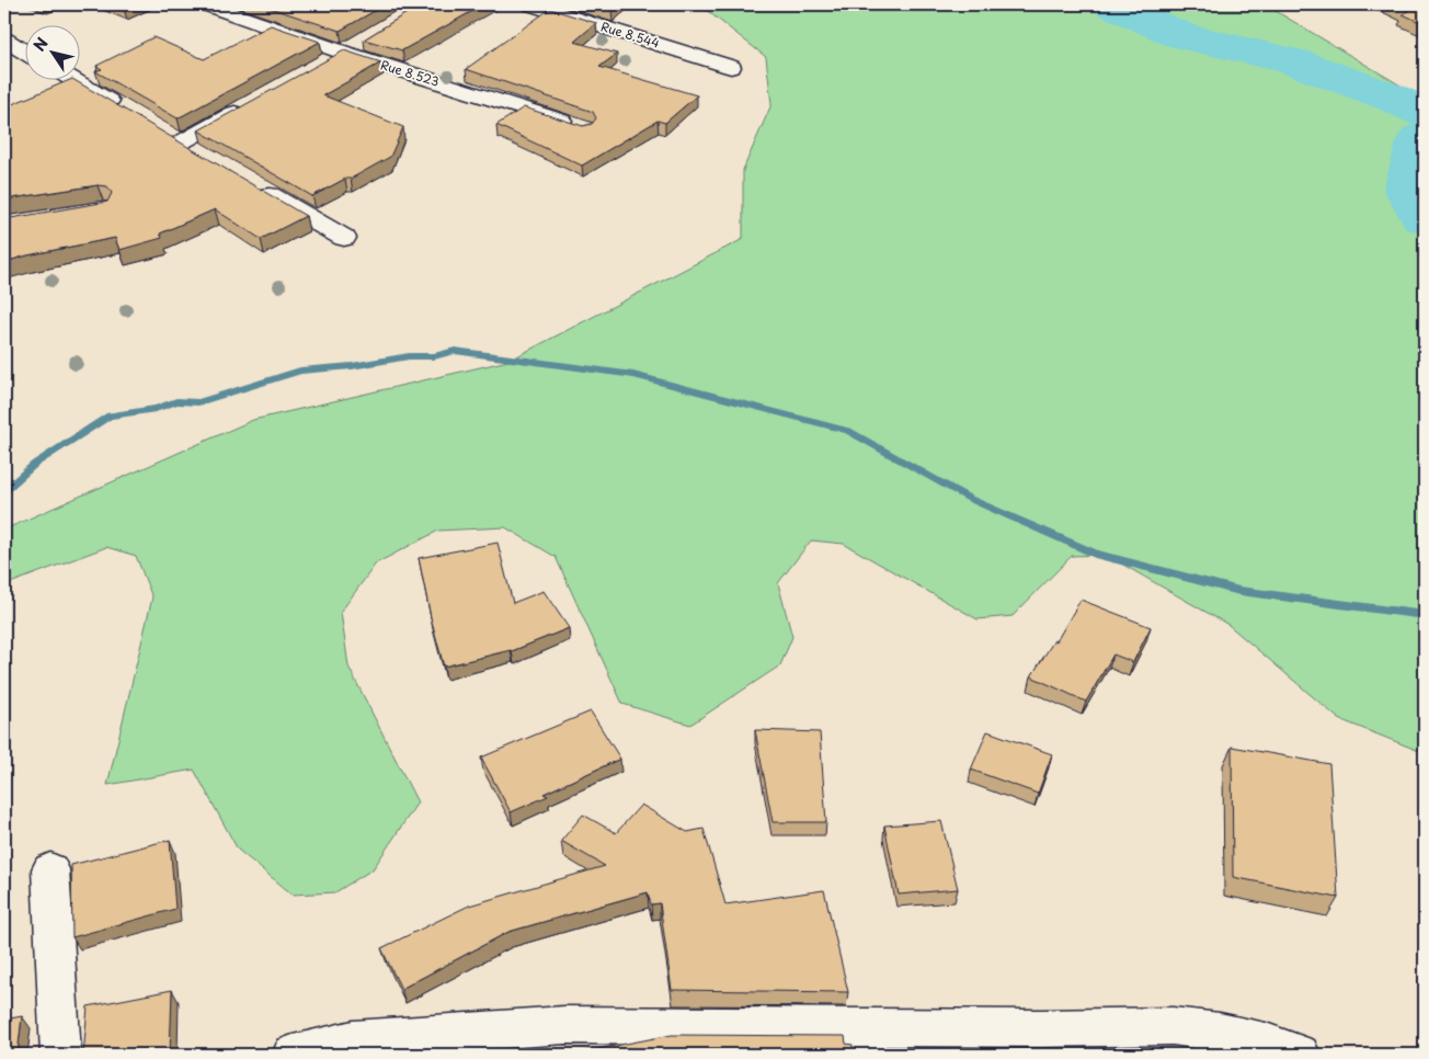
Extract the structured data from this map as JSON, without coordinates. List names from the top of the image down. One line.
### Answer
{"streets":{"street":["Rue 8.544","Rue 8.523"]},"north":"top left"}
